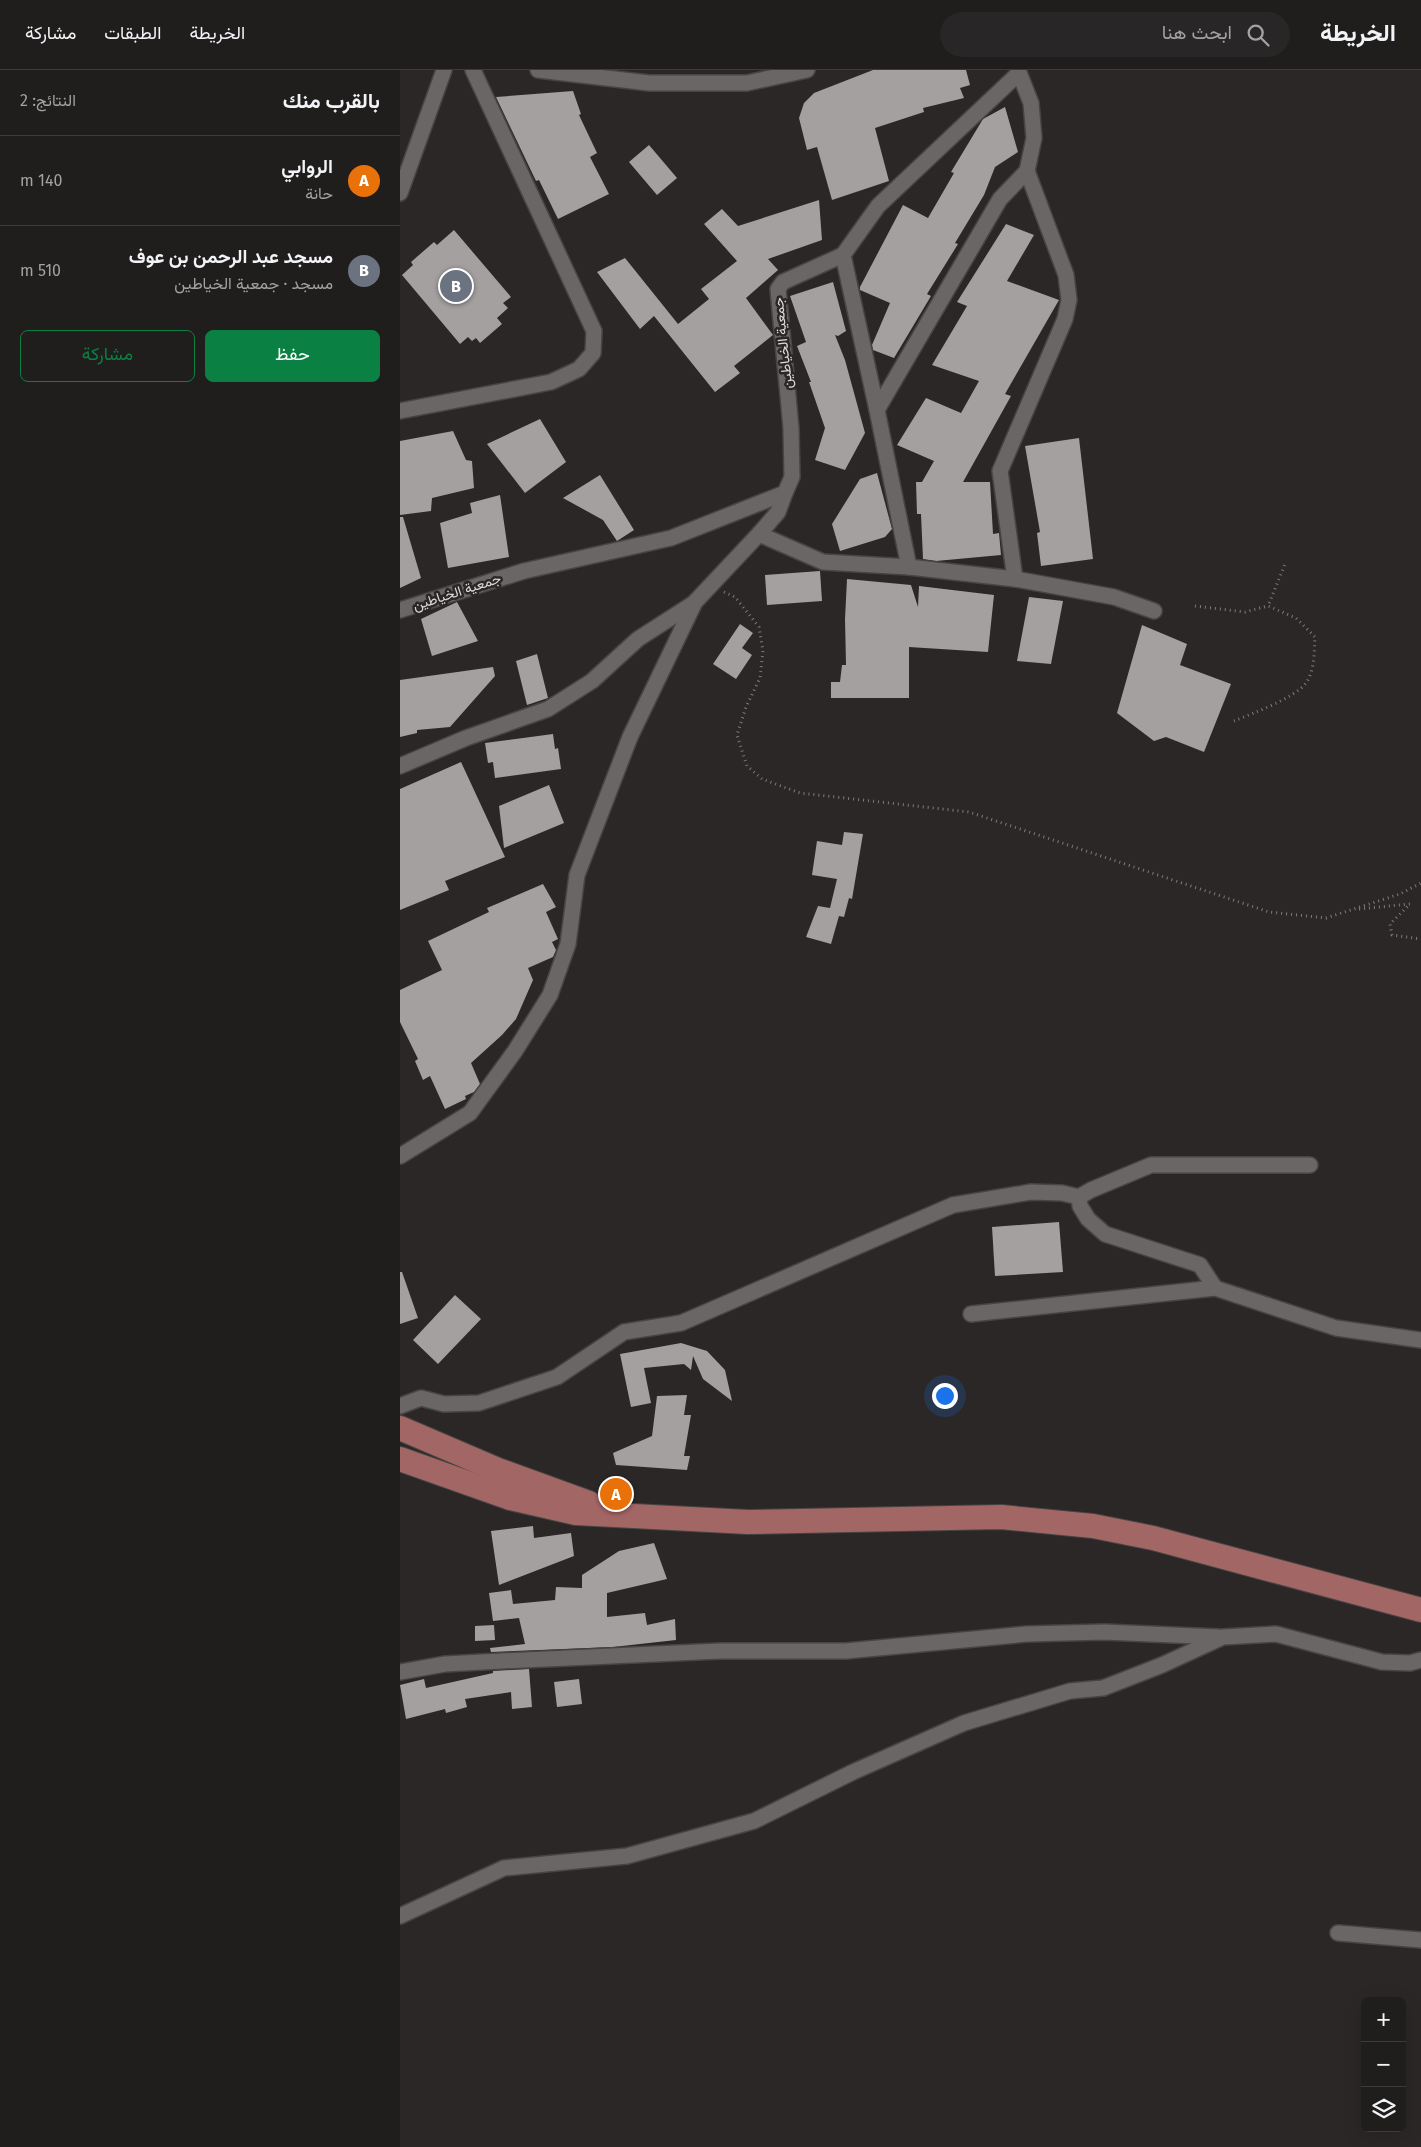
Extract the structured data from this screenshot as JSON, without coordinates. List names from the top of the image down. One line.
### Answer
{"streets":{"street":["جمعية الخياطين"]},"page":{"header":"الخريطة","search":"ابحث هنا","nav":["الخريطة","الطبقات","مشاركة"],"heading":["بالقرب منك","النتائج: 2"],"list":[{"mark":"A","name":"الروابي","note":"حانة","value":"140 m"},{"mark":"B","name":"مسجد عبد الرحمن بن عوف","note":"مسجد · جمعية الخياطين","value":"510 m"}],"pins":["B","A"],"buttons":["حفظ","مشاركة"],"map_buttons":["+","−"]}}
